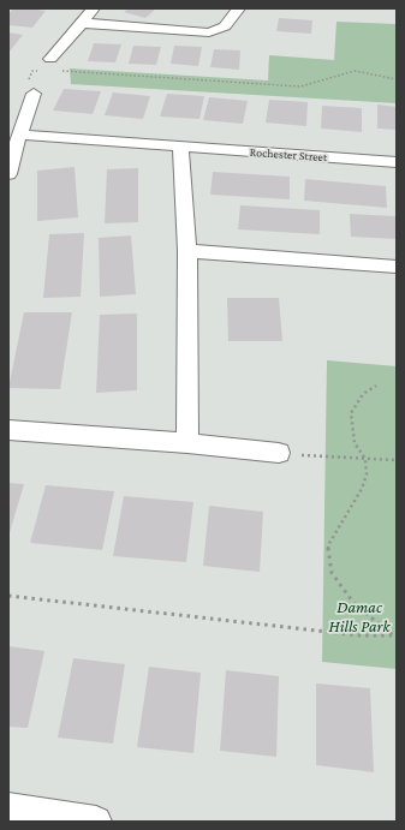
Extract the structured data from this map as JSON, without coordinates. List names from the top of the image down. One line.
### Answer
{"streets":{"street":["Rochester Street"]},"parks":["Damac Hills Park"]}
